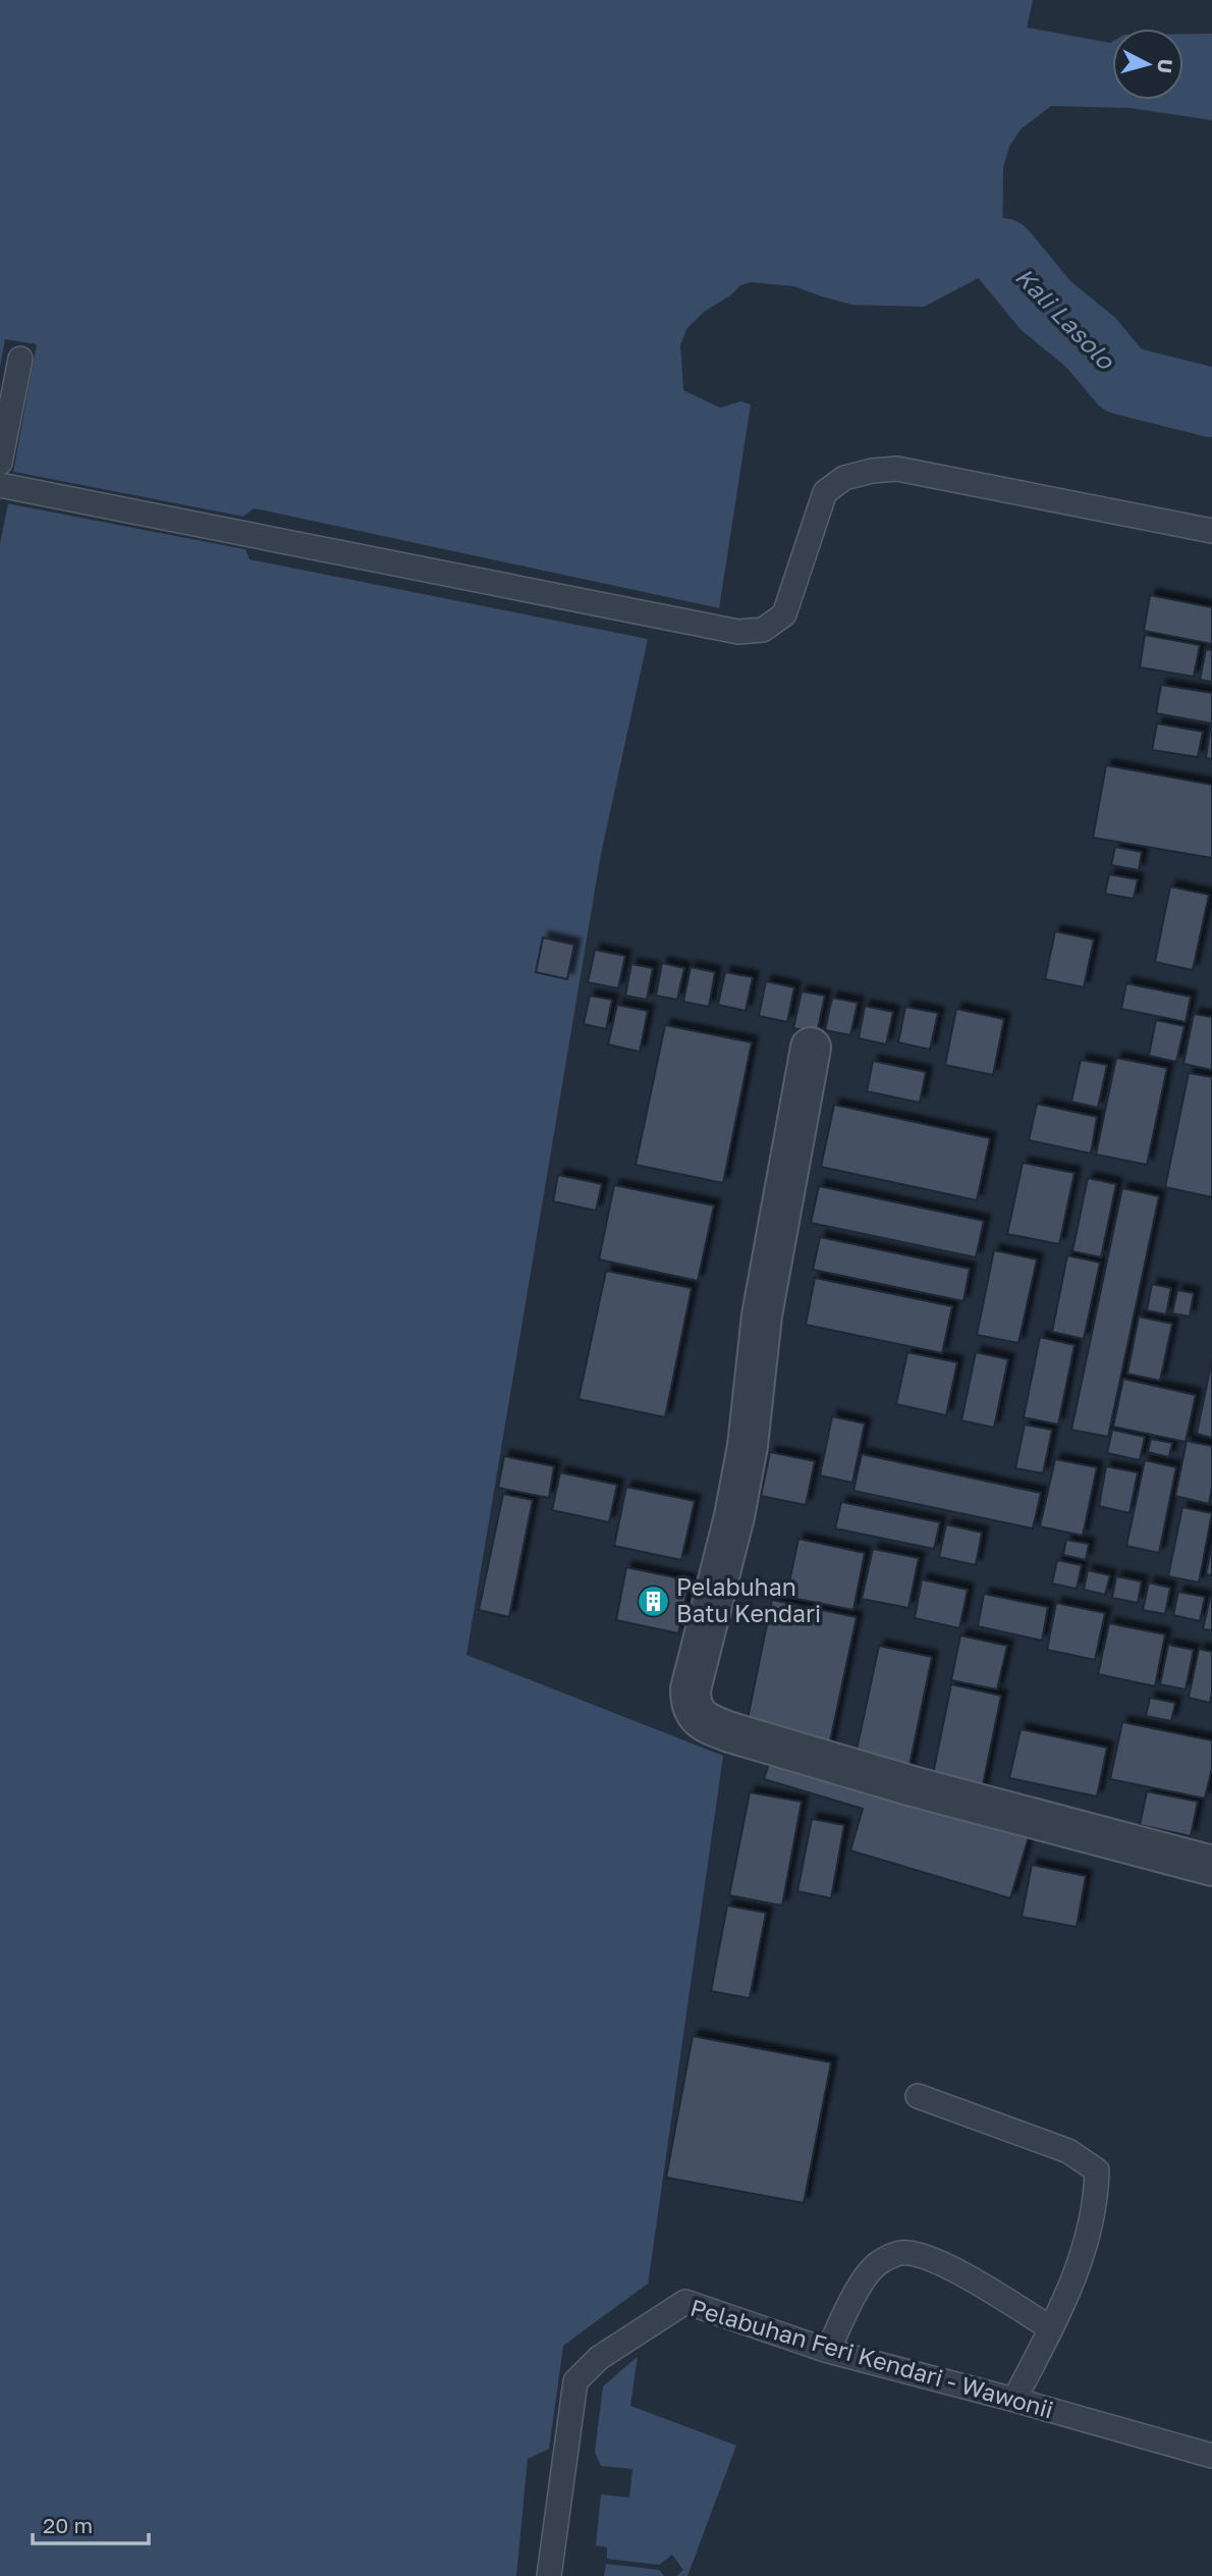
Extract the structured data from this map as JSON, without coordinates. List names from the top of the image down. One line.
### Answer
{"streets":{"lane":["Pelabuhan Feri Kendari - Wawonii"]},"water":["Kali Lasolo"],"places":{"building":["Pelabuhan Batu Kendari"]},"scale_bar":"20 m","north":"right"}
